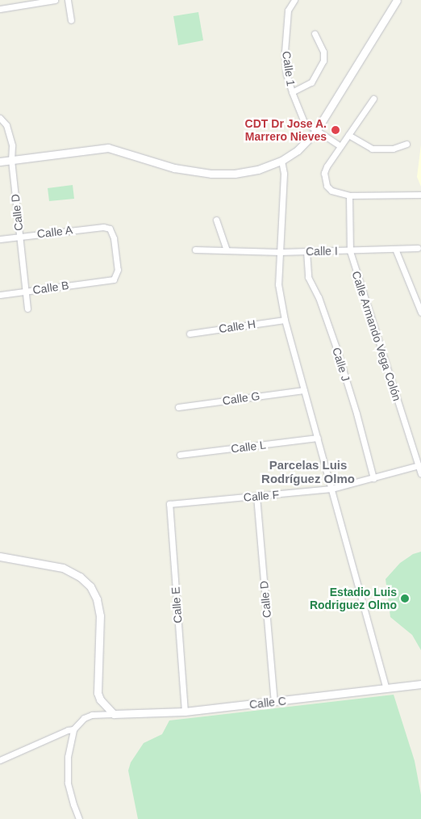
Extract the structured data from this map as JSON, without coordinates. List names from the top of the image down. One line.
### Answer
{"streets":{"street":["Calle 1","Calle D","Calle A","Calle I","Calle B","Calle H","Calle Armando Vega Colón","Calle J","Calle G","Calle L","Calle F","Calle E","Calle C"]},"crossings":[["Calle D","Calle A"],["Calle D","Calle B"],["Calle D","Calle F"],["Calle D","Calle C"],["Calle A","Calle B"],["Calle I","Calle Armando Vega Colón"],["Calle I","Calle J"],["Calle Armando Vega Colón","Calle F"],["Calle J","Calle F"],["Calle F","Calle E"],["Calle E","Calle C"]],"districts":["Parcelas Luis Rodríguez Olmo"],"places":["CDT Dr Jose A. Marrero Nieves","Estadio Luis Rodriguez Olmo"]}
